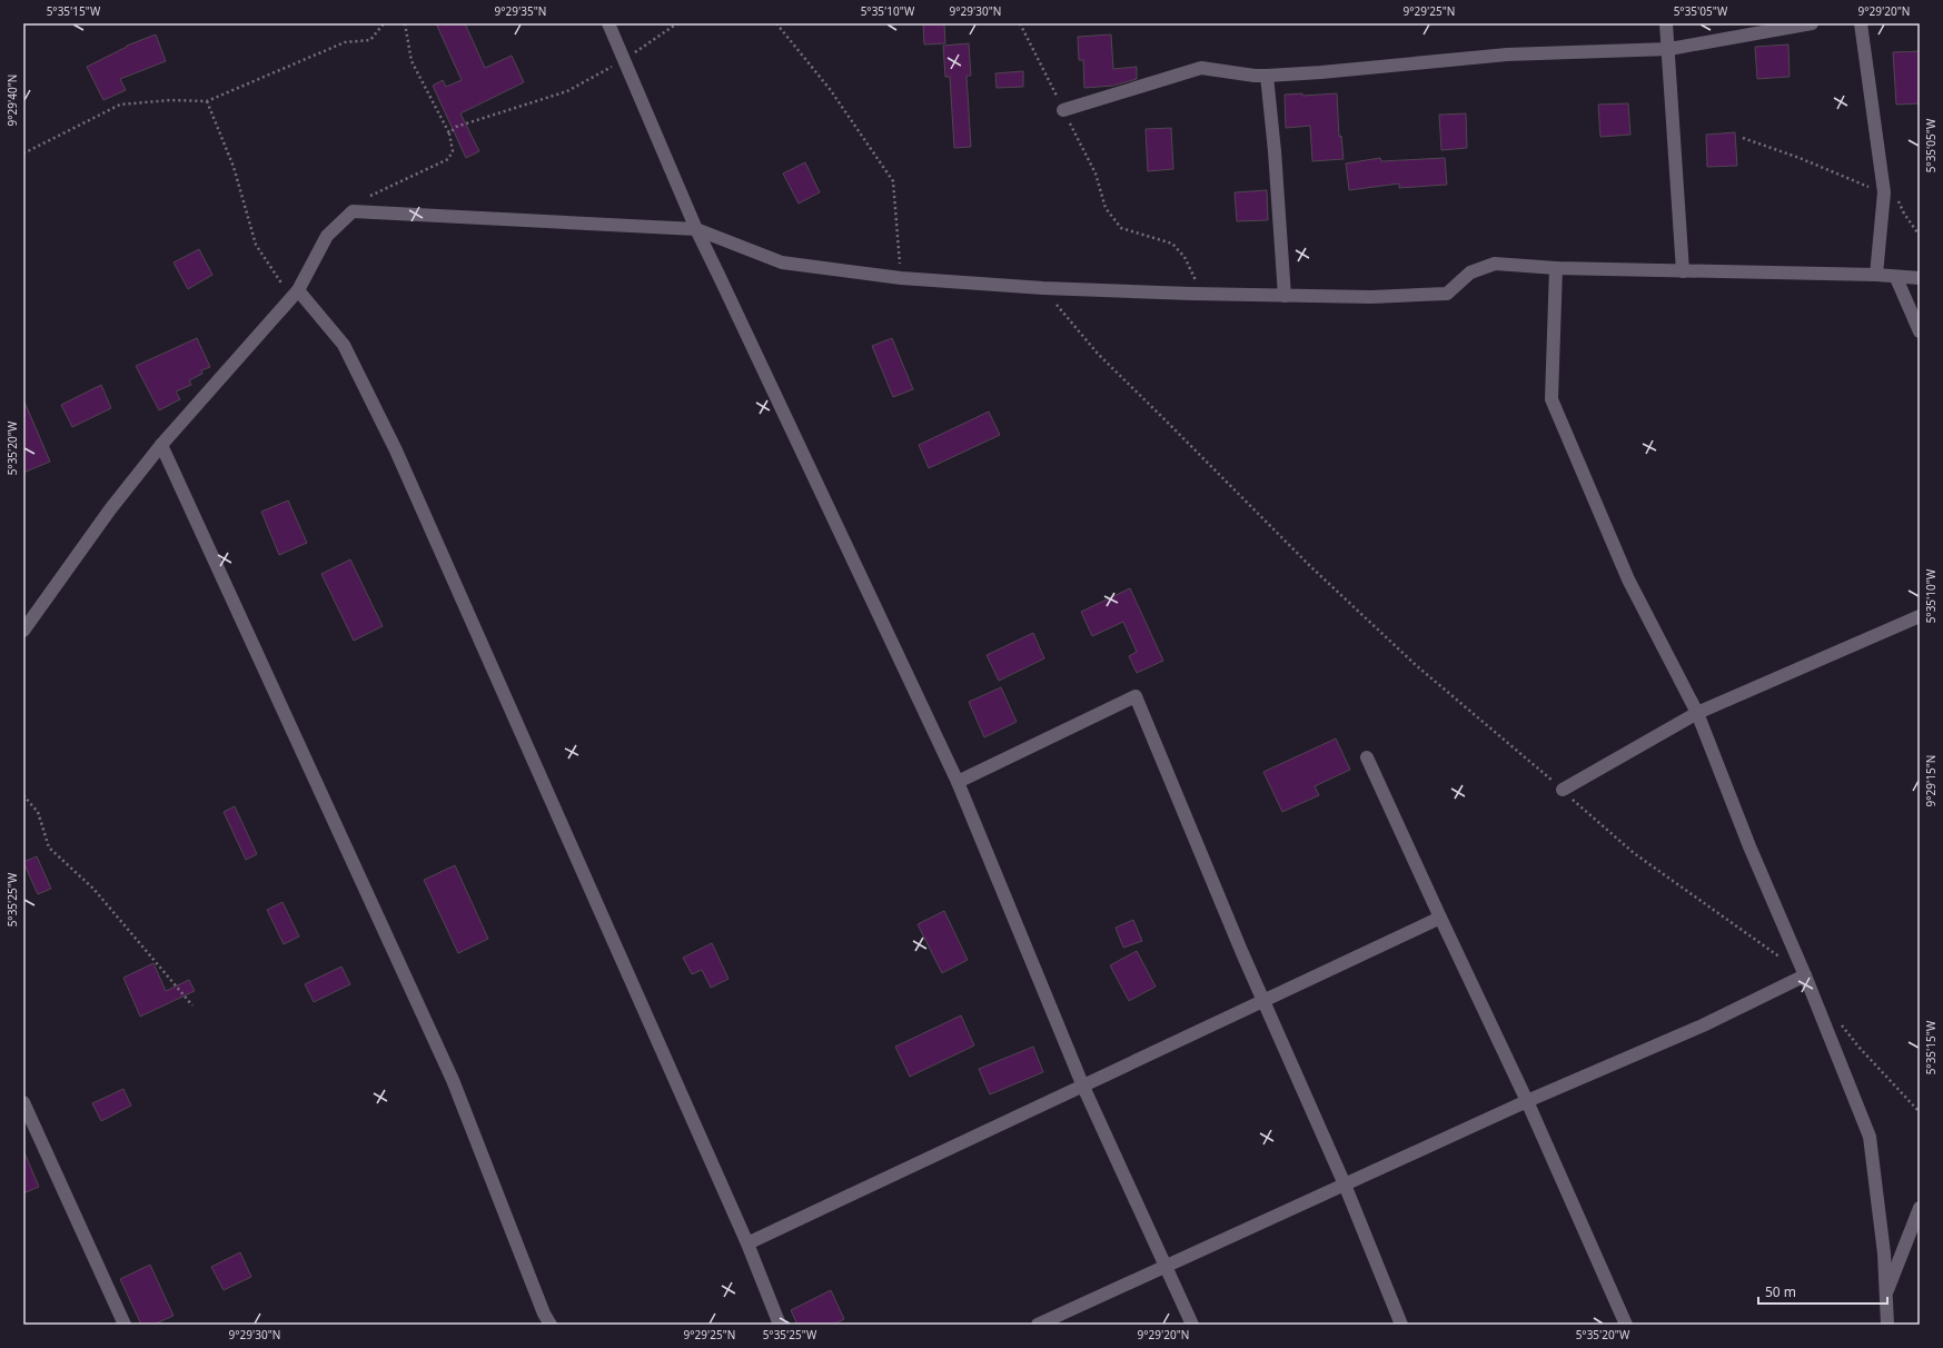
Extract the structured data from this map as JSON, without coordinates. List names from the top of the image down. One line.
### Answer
{"scale_bar":"50 m","coordinates":["5°35'15\"W","9°29'35\"N","5°35'10\"W","9°29'30\"N","9°29'25\"N","5°35'05\"W","9°29'20\"N","9°29'40\"N","5°35'20\"W","9°29'15\"N","5°35'25\"W"]}
